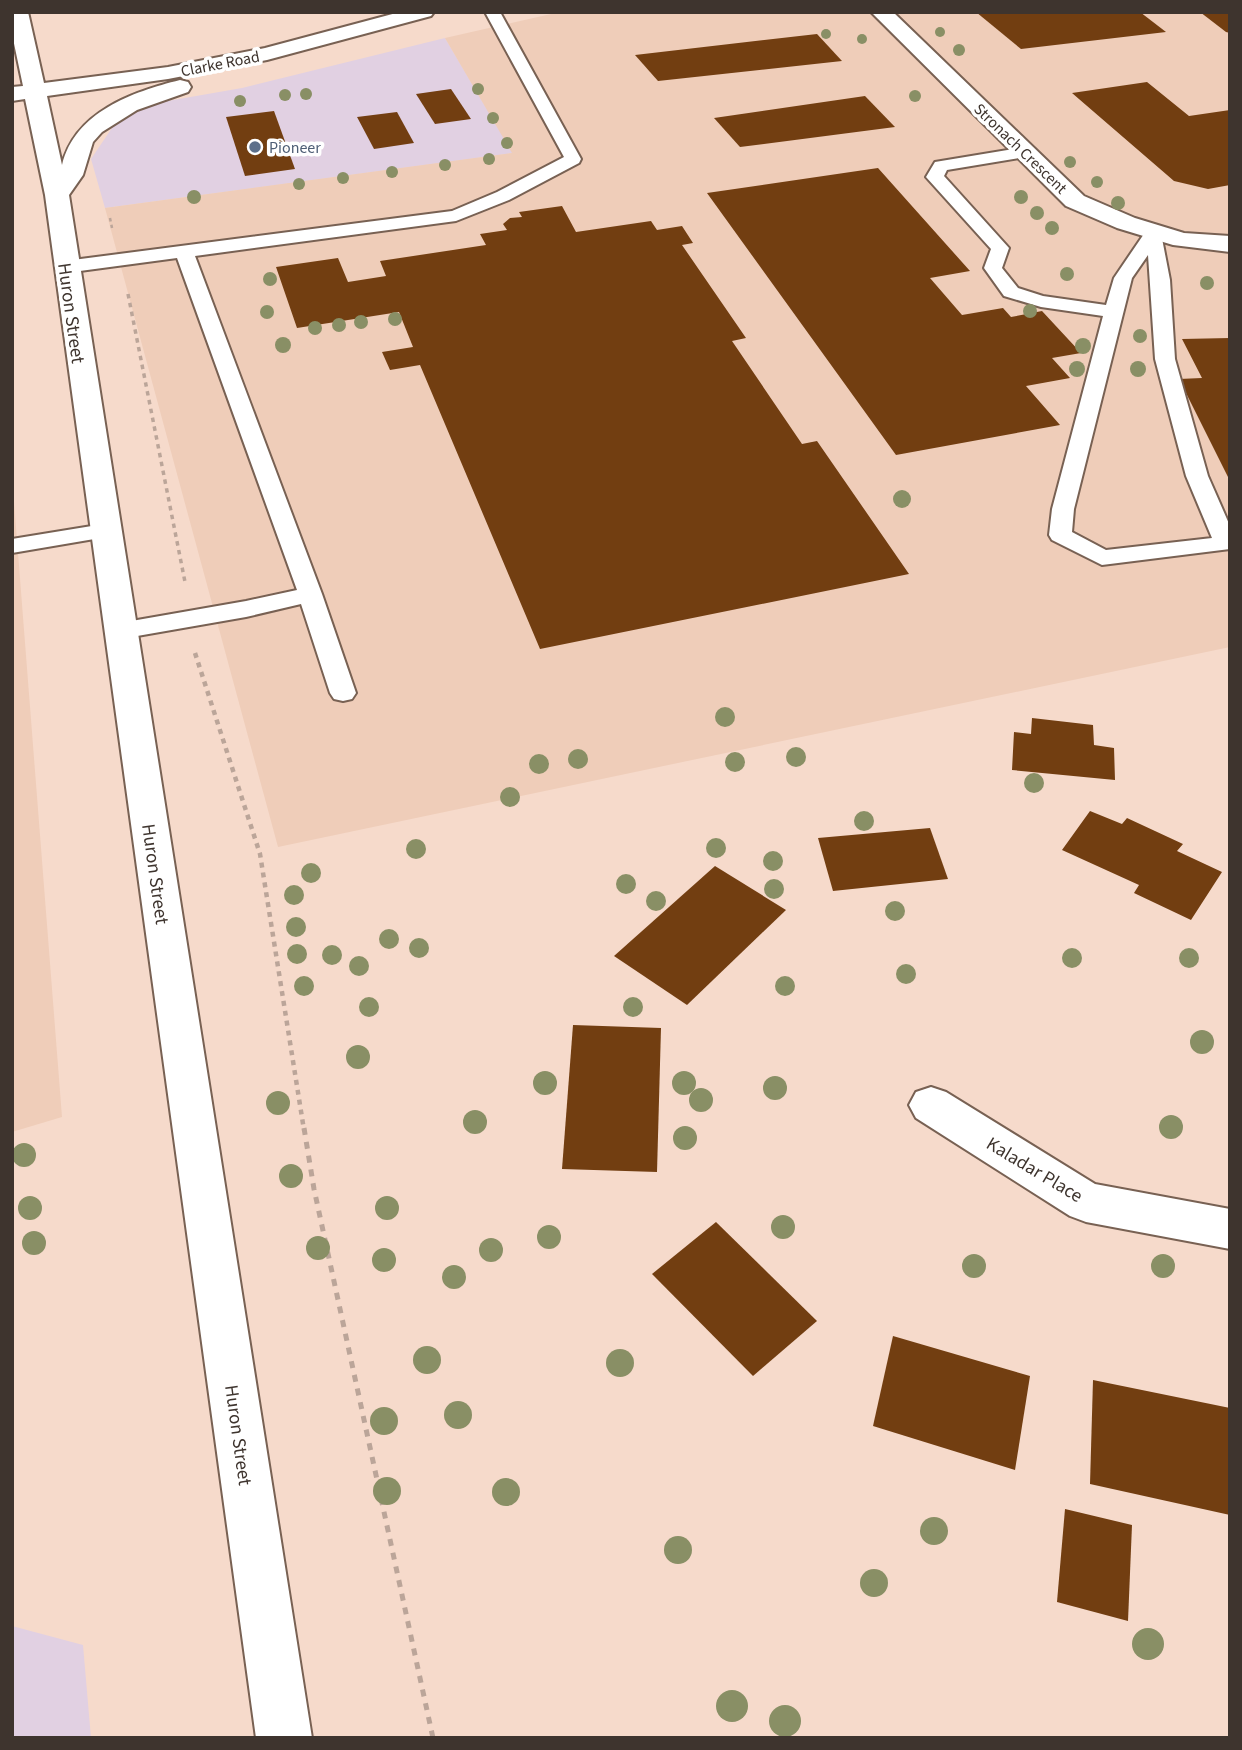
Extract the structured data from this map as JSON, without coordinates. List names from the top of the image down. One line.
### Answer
{"streets":{"main road":["Clarke Road","Stronach Crescent","Huron Street","Kaladar Place"]},"crossings":[["Clarke Road","Huron Street"]],"places":["Pioneer"]}
